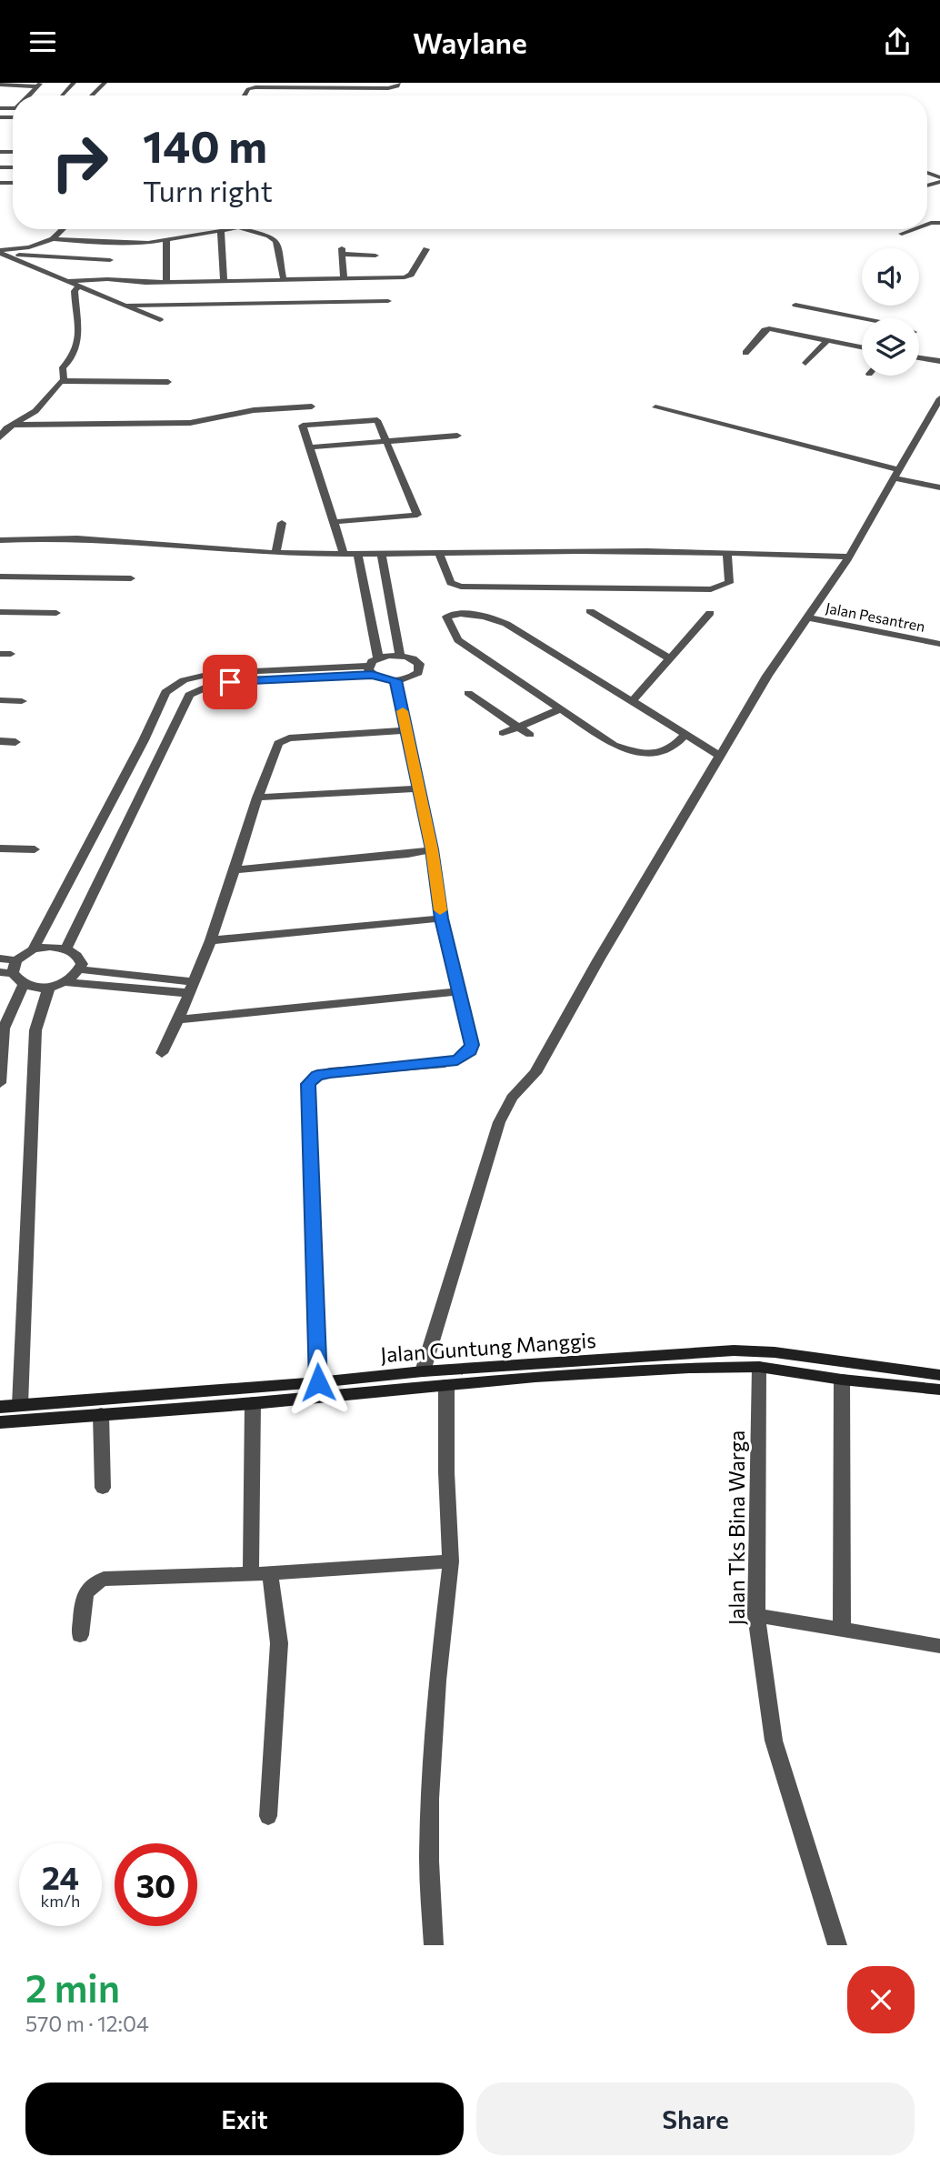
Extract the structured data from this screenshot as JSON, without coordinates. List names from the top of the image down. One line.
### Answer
{"streets":{"street":["Jalan Pesantren","Jalan Guntung Manggis","Jalan Tks Bina Warga"]},"crossings":[["Jalan Guntung Manggis","Jalan Tks Bina Warga"]],"page":{"header":"Waylane","turn":["140 m","Turn right"],"speed":"24 km/h","limit":"30","heading":["2 min","570 m · 12:04"],"buttons":["Exit","Share"]}}
